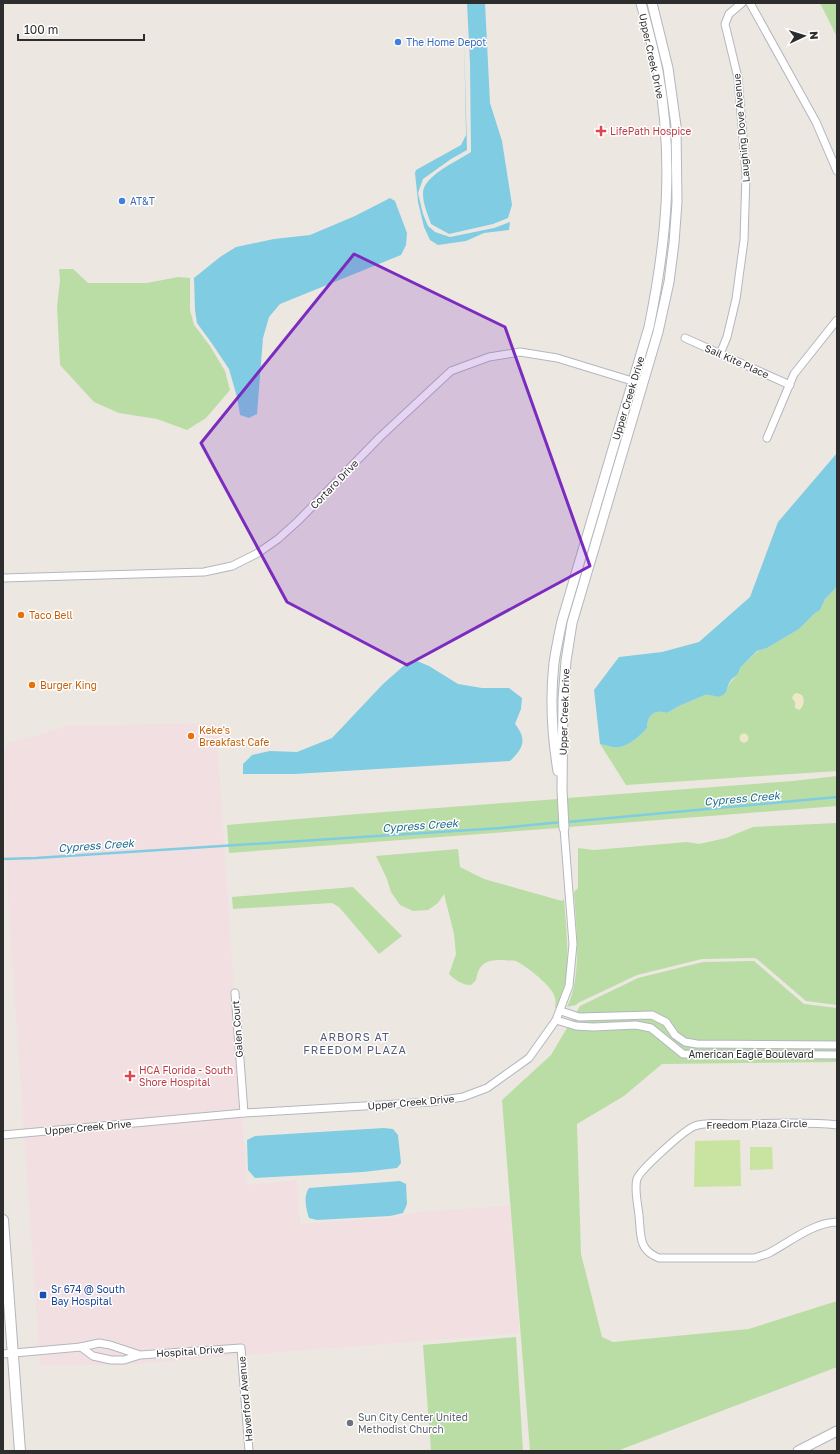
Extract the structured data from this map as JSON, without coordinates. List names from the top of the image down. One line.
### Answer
{"streets":{"street":["Upper Creek Drive","Laughing Dove Avenue","Sail Kite Place","Cortaro Drive","Galen Court","American Eagle Boulevard","Freedom Plaza Circle","Hospital Drive","Haverford Avenue"]},"crossings":[["Upper Creek Drive","Cortaro Drive"],["Upper Creek Drive","Galen Court"],["Upper Creek Drive","American Eagle Boulevard"],["Laughing Dove Avenue","Sail Kite Place"],["Hospital Drive","Haverford Avenue"]],"districts":["ARBORS AT FREEDOM PLAZA"],"water":["Cypress Creek"],"places":{"other":["The Home Depot","AT&T","Taco Bell","Burger King","Keke's Breakfast Cafe","Sun City Center United Methodist Church"],"health":["LifePath Hospice","HCA Florida - South Shore Hospital"],"transit":["Sr 674 @ South Bay Hospital"]},"scale_bar":"100 m","north":"right"}
